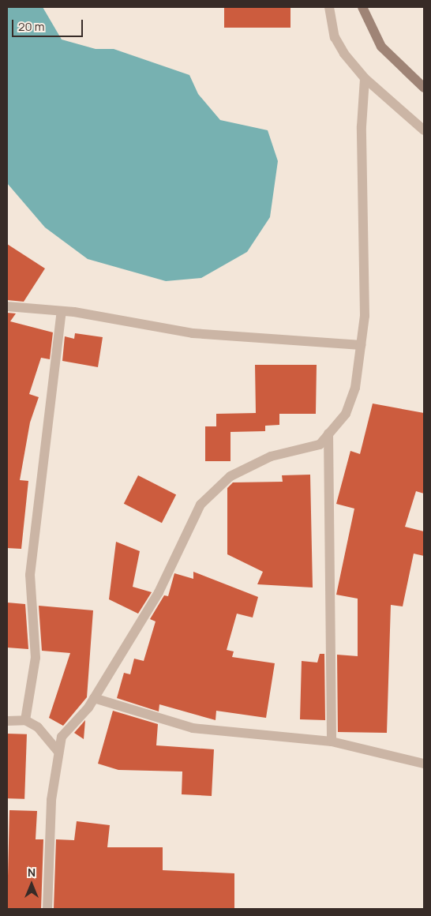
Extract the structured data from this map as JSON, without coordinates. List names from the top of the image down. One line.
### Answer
{"scale_bar":"20 m","north":"top"}
